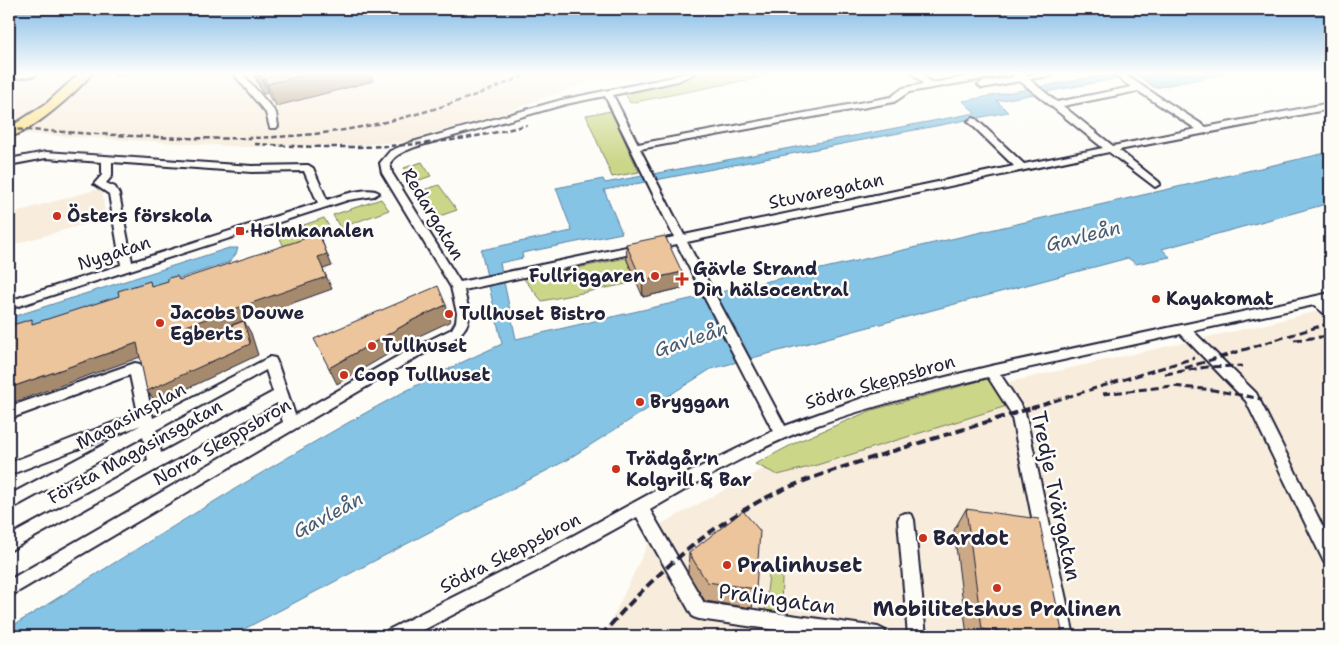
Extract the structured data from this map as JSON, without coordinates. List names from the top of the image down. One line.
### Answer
{"streets":{"street":["Stuvaregatan","Redargatan","Nygatan","Södra Skeppsbron","Magasinsplan","Norra Skeppsbron","Första Magasinsgatan","Tredje Tvärgatan","Pralingatan"]},"crossings":[["Stuvaregatan","Redargatan"],["Redargatan","Norra Skeppsbron"],["Södra Skeppsbron","Tredje Tvärgatan"],["Södra Skeppsbron","Pralingatan"],["Magasinsplan","Första Magasinsgatan"]],"water":["Gavleån"],"places":{"other":["Östers förskola","Fullriggaren","Kayakomat","Tullhuset Bistro","Jacobs Douwe Egberts","Tullhuset","Coop Tullhuset","Bryggan","Trädgår'n Kolgrill & Bar","Bardot","Pralinhuset","Mobilitetshus Pralinen"],"transit":["Holmkanalen"],"health":["Gävle Strand Din hälsocentral"]}}
